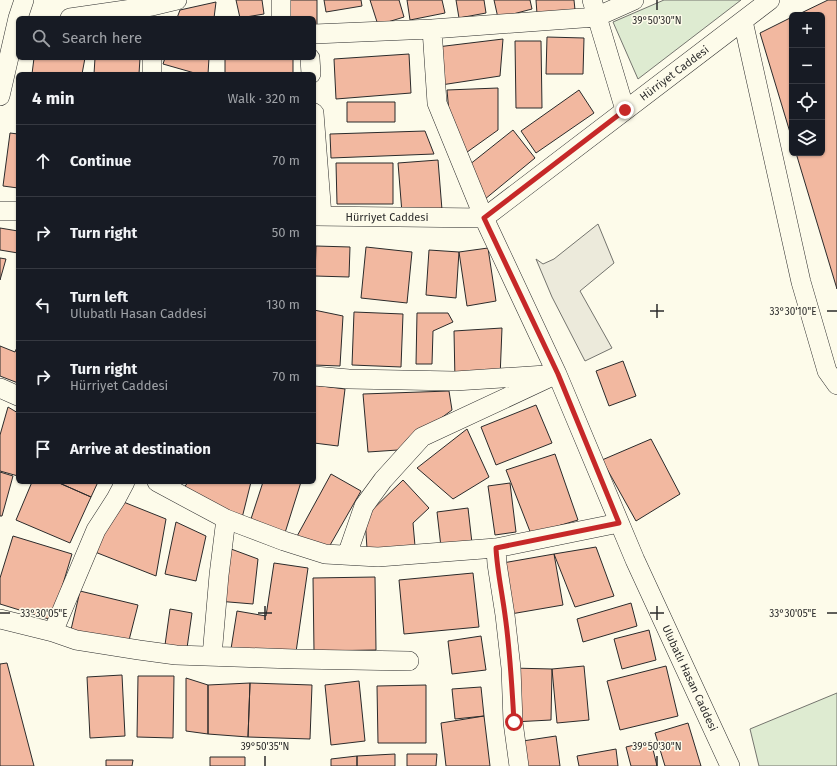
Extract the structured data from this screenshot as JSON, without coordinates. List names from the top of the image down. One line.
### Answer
{"streets":{"street":["Hürriyet Caddesi","Ulubatlı Hasan Caddesi"]},"crossings":[["Hürriyet Caddesi","Ulubatlı Hasan Caddesi"]],"page":{"map_buttons":["+","−"],"search":"Search here","heading":["4 min","Walk · 320 m"],"list":[["Continue","70 m"],["Turn right","50 m"],["Turn left","Ulubatlı Hasan Caddesi","130 m"],["Turn right","Hürriyet Caddesi","70 m"],"Arrive at destination"]},"coordinates":["39°50'30\"N","33°30'10\"E","33°30'05\"E","39°50'35\"N"]}
